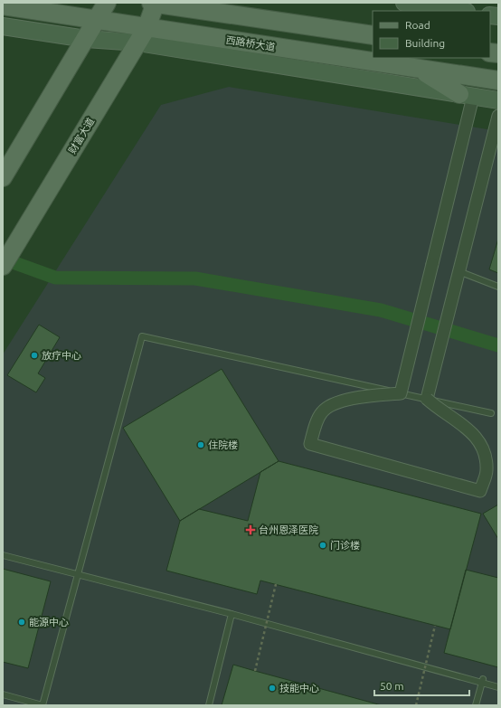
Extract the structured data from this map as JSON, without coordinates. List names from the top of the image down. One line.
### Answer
{"streets":{"main road":["西路桥大道","财富大道"]},"crossings":[["西路桥大道","财富大道"]],"places":{"other":["放疗中心","住院楼","门诊楼","能源中心","技能中心"],"health":["台州恩泽医院"]},"legend":["Road","Building"],"scale_bar":"50 m"}
